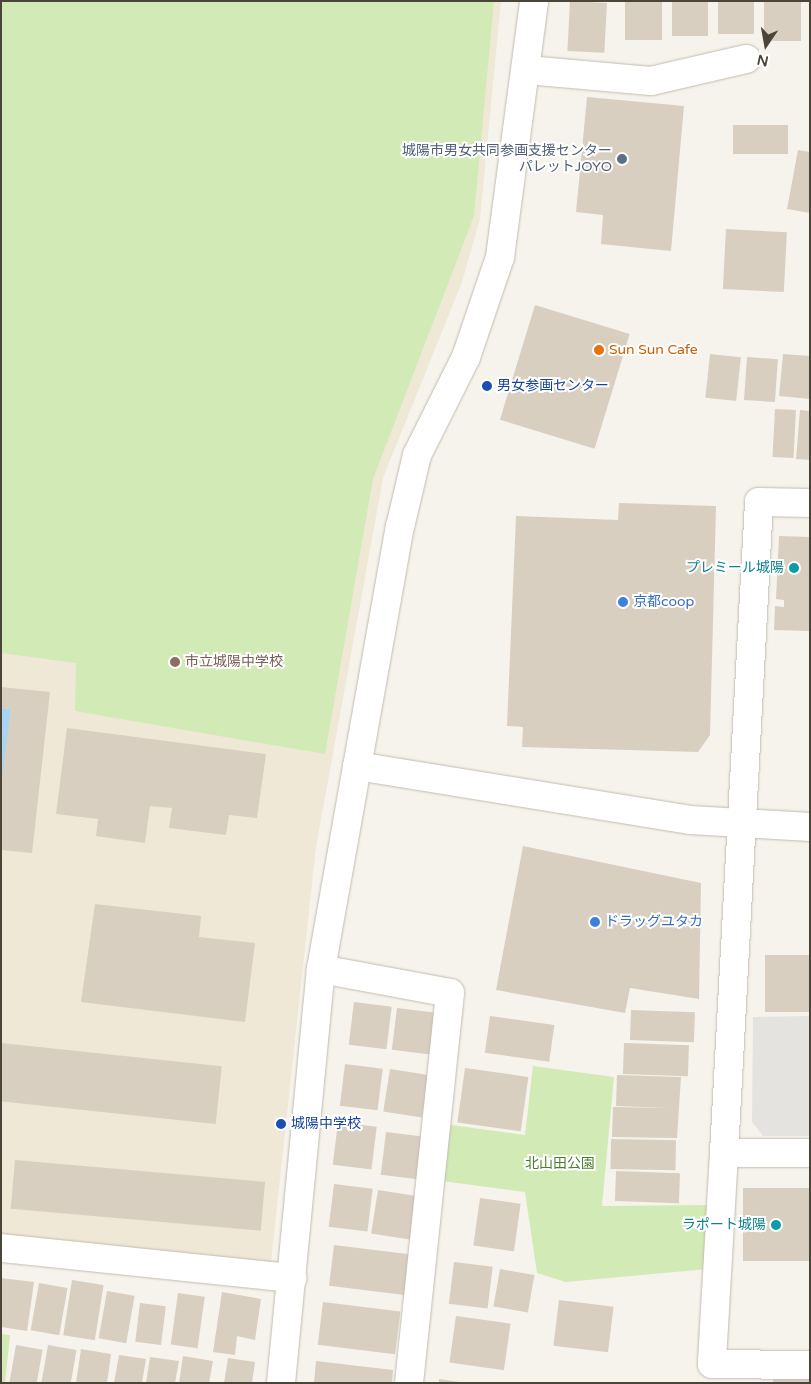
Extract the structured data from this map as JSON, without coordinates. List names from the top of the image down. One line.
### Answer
{"parks":["北山田公園"],"places":["城陽市男女共同参画支援センター パレットJOYO","Sun Sun Cafe","男女参画センター","プレミール城陽","京都coop","市立城陽中学校","ドラッグユタカ","城陽中学校","ラポート城陽"],"north":"bottom"}
